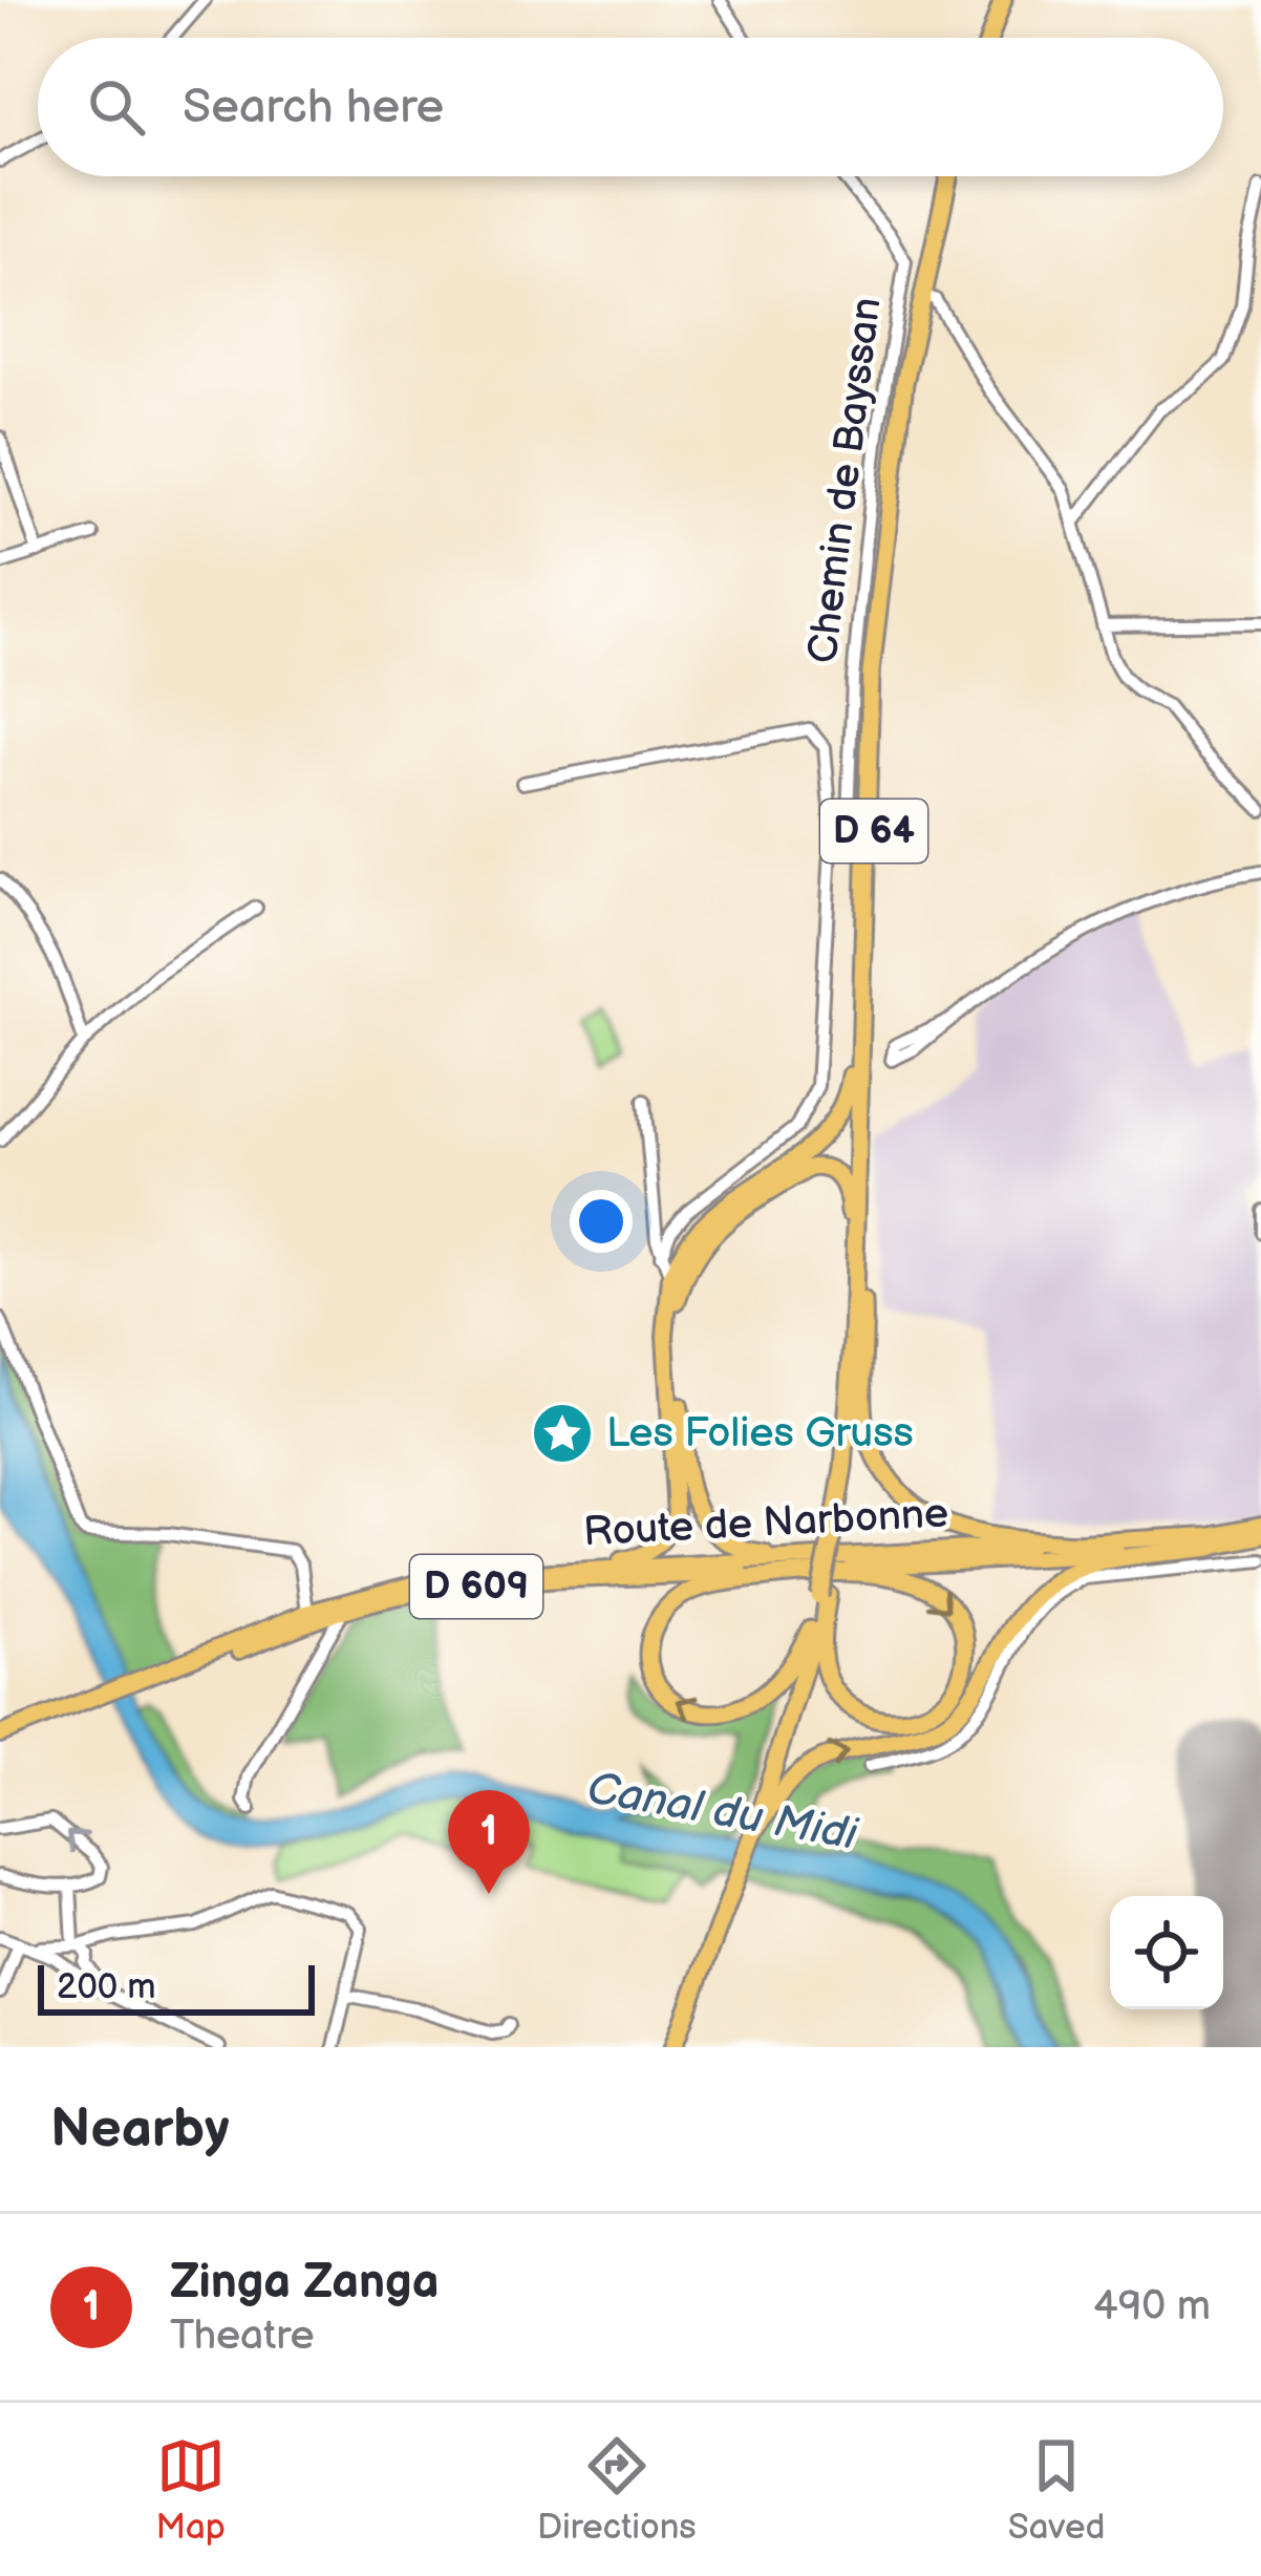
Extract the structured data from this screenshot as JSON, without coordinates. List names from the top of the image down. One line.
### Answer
{"streets":{"highway":["D 64"],"main road":["Route de Narbonne","D 609"],"street":["Chemin de Bayssan"]},"water":["Canal du Midi"],"places":{"place":["Les Folies Gruss"]},"scale_bar":"200 m","page":{"search":"Search here","pins":"1","scale":"200 m","heading":"Nearby","list":[{"mark":"1","name":"Zinga Zanga","note":"Theatre","value":"490 m"}],"nav":["Map","Directions","Saved"]}}
